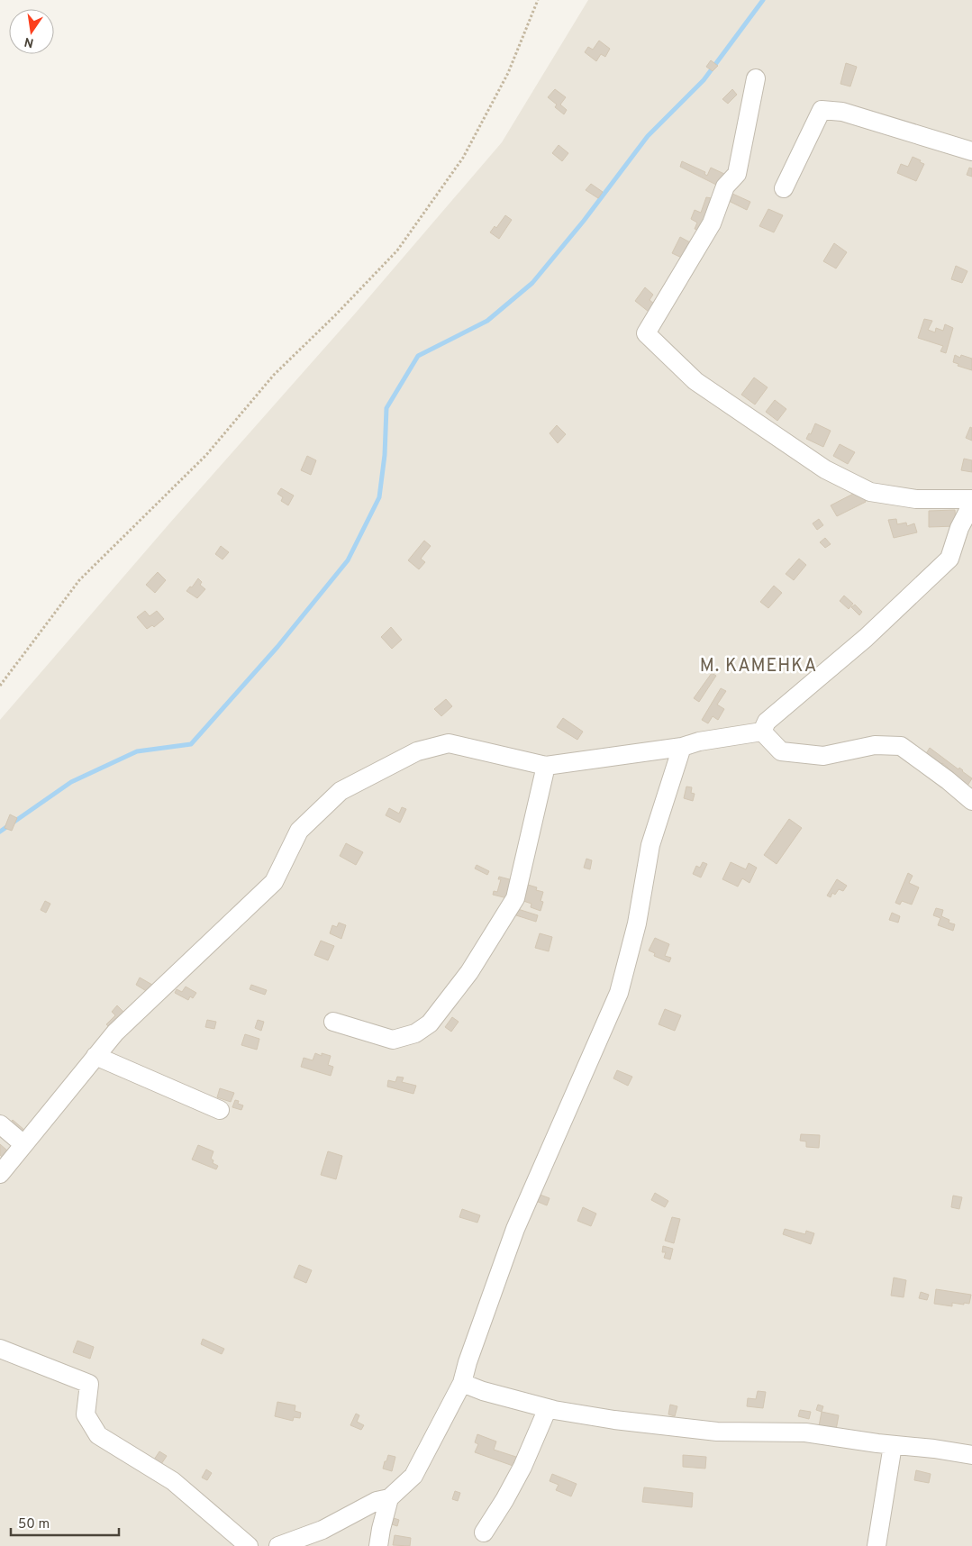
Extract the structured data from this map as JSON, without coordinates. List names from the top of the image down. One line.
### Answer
{"districts":["М. КАМЕНКА"],"scale_bar":"50 m","north":"bottom"}
